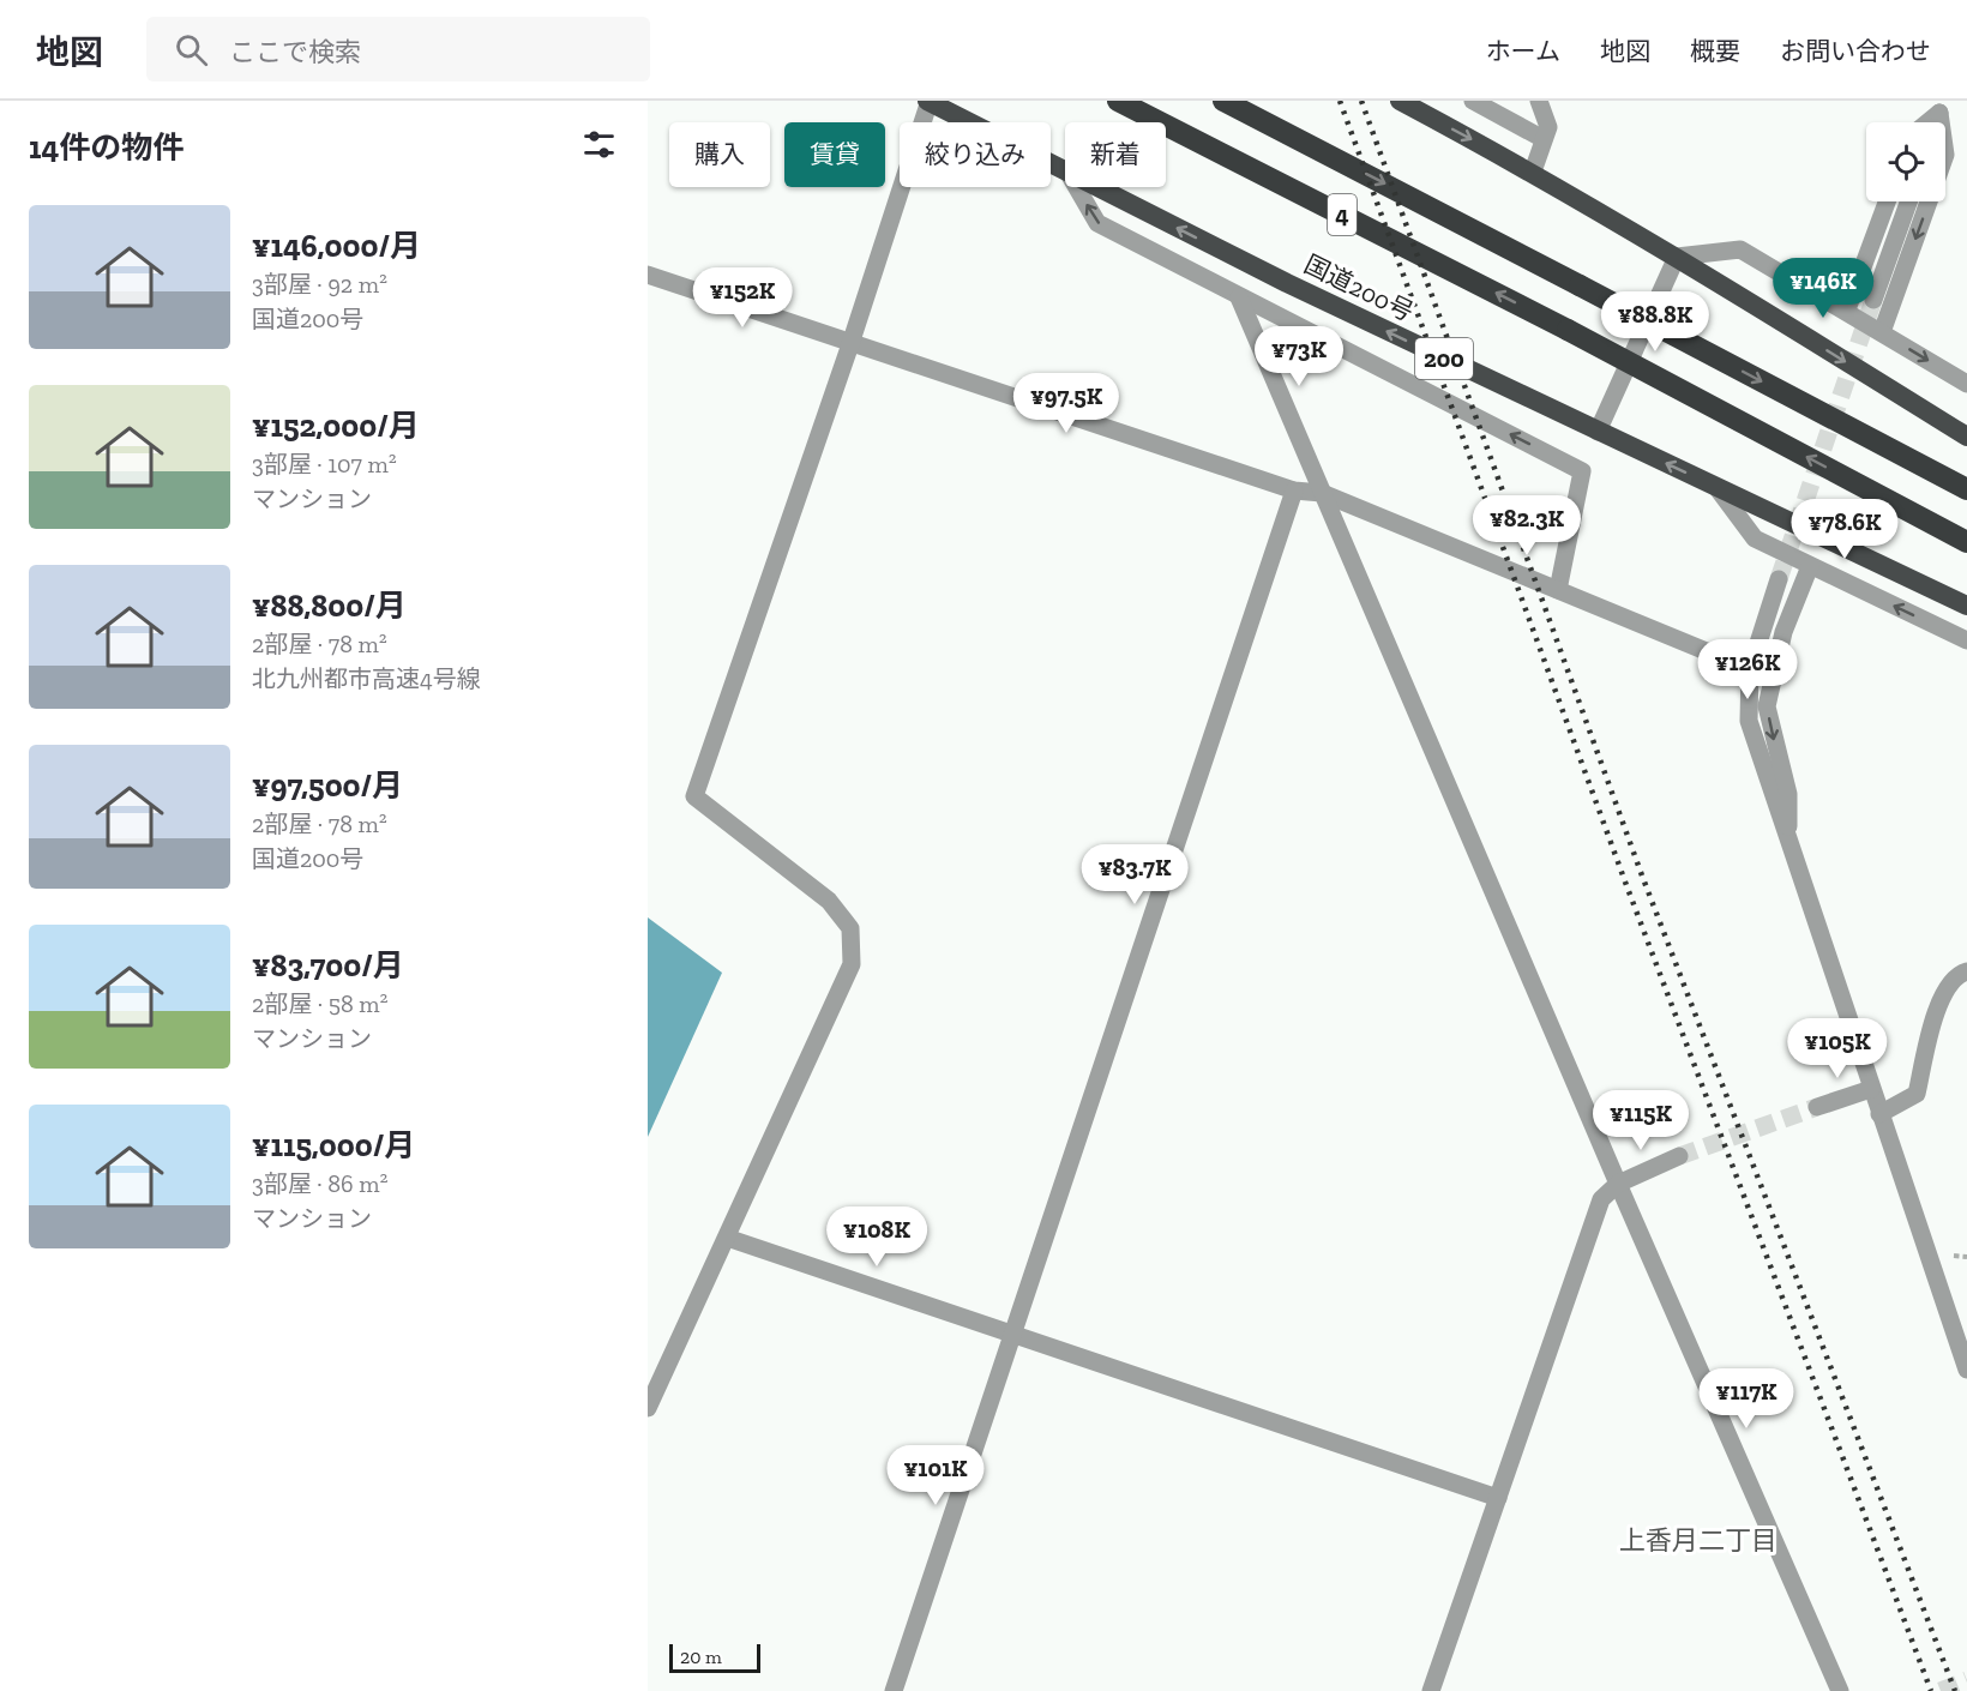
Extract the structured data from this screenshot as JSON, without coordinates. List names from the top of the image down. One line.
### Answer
{"streets":{"highway":["4","国道200号","200"]},"districts":["上香月二丁目"],"scale_bar":"20 m","page":{"header":"地図","search":"ここで検索","nav":["ホーム","地図","概要","お問い合わせ"],"heading":"14件の物件","chip":["購入","賃貸","絞り込み","新着"],"list":[{"name":"¥146,000/月","note":"3部屋 · 92 m² · 国道200号"},{"name":"¥152,000/月","note":"3部屋 · 107 m² · マンション"},{"name":"¥88,800/月","note":"2部屋 · 78 m² · 北九州都市高速4号線"},{"name":"¥97,500/月","note":"2部屋 · 78 m² · 国道200号"},{"name":"¥83,700/月","note":"2部屋 · 58 m² · マンション"},{"name":"¥115,000/月","note":"3部屋 · 86 m² · マンション"}],"price":["¥146K","¥152K","¥88.8K","¥73K","¥97.5K","¥82.3K","¥78.6K","¥126K","¥83.7K","¥105K","¥115K","¥108K","¥117K","¥101K"],"scale":"20 m"}}
